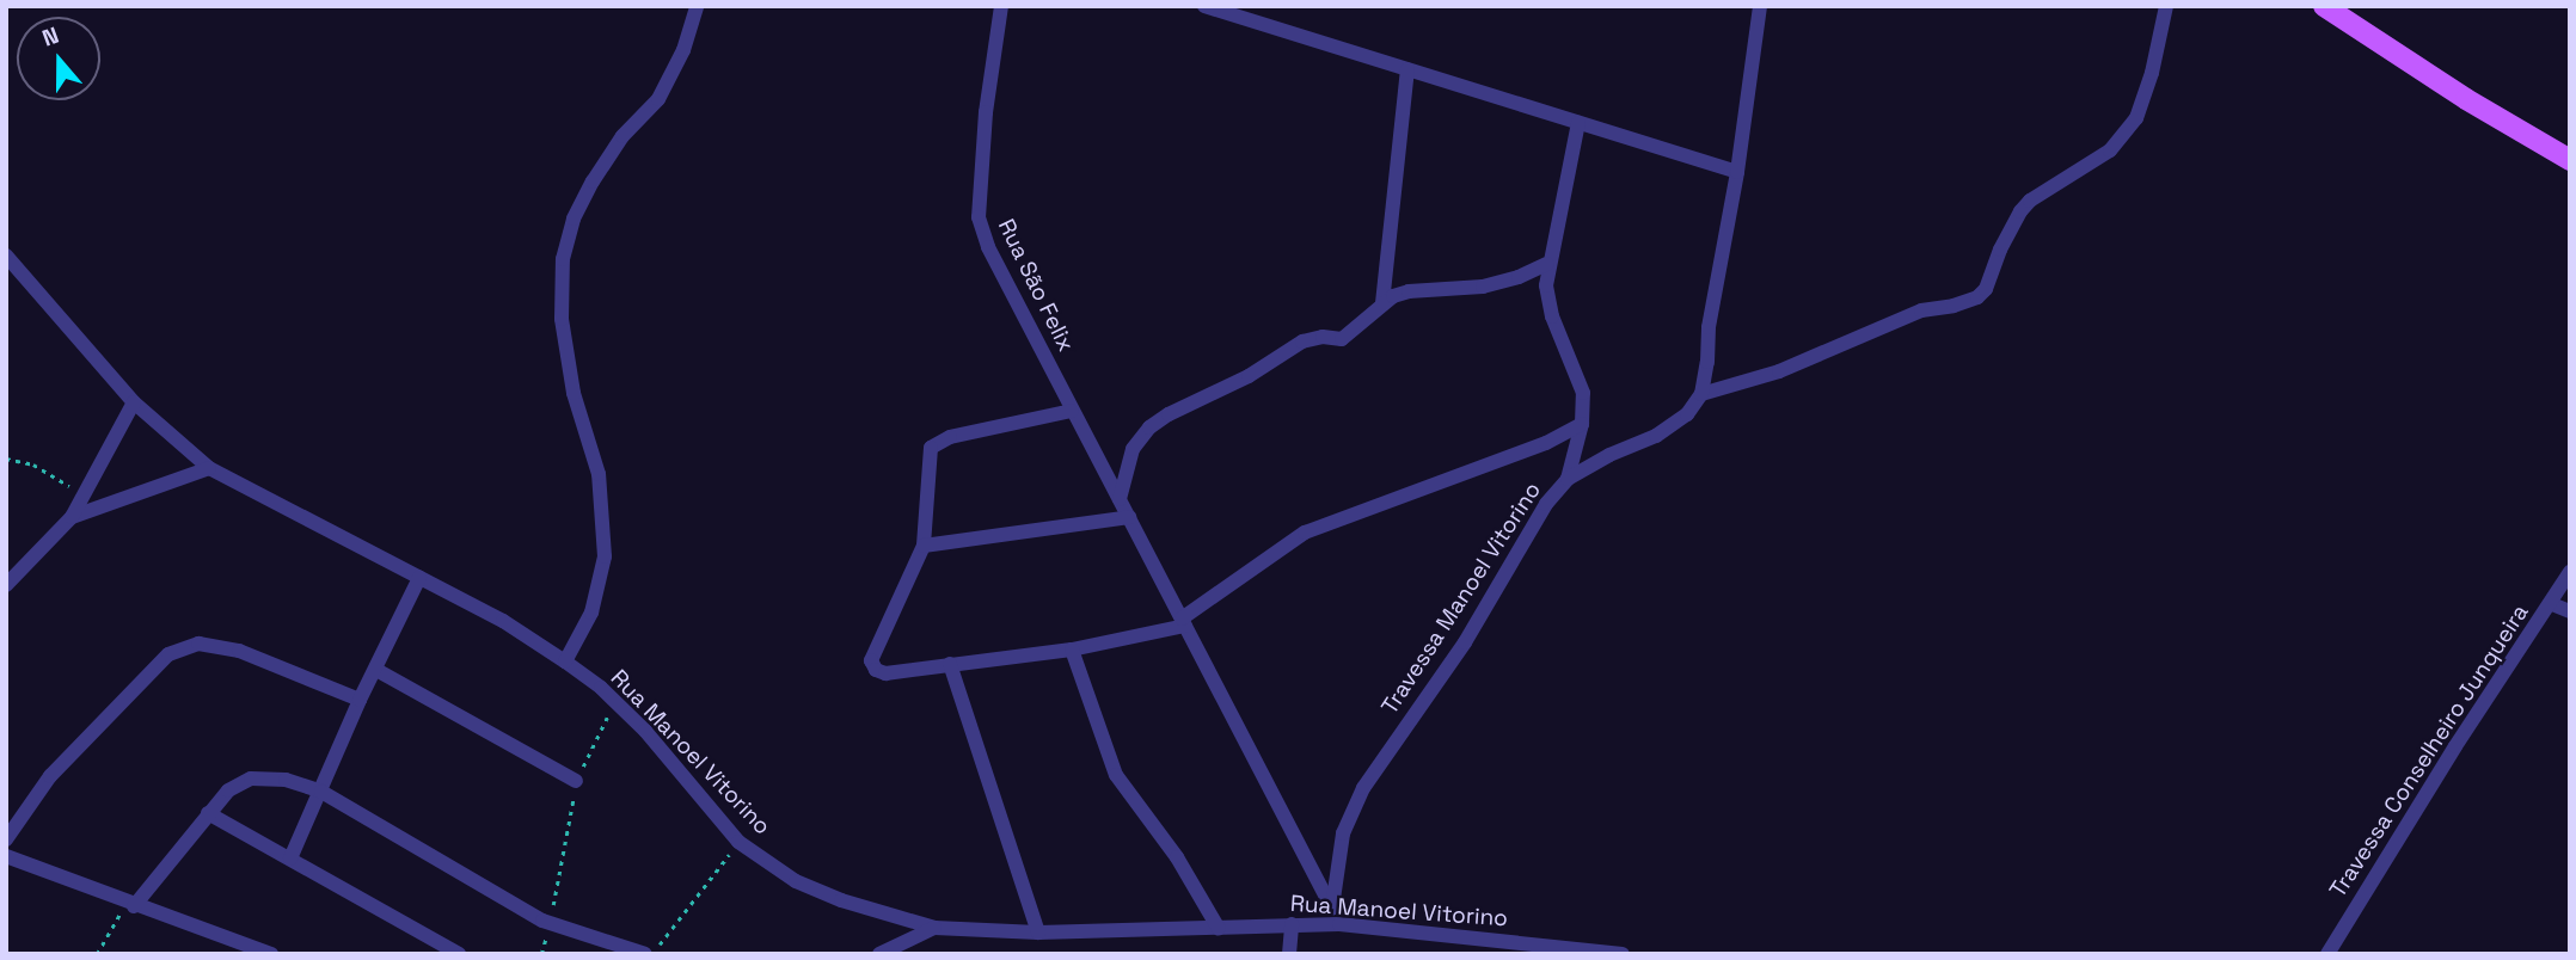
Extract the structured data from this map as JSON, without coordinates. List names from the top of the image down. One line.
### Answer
{"streets":{"street":["Rua São Felix","Travessa Manoel Vitorino","Travessa Conselheiro Junqueira","Rua Manoel Vitorino"]},"crossings":[["Rua São Felix","Travessa Manoel Vitorino"],["Rua São Felix","Rua Manoel Vitorino"]],"north":"top"}
